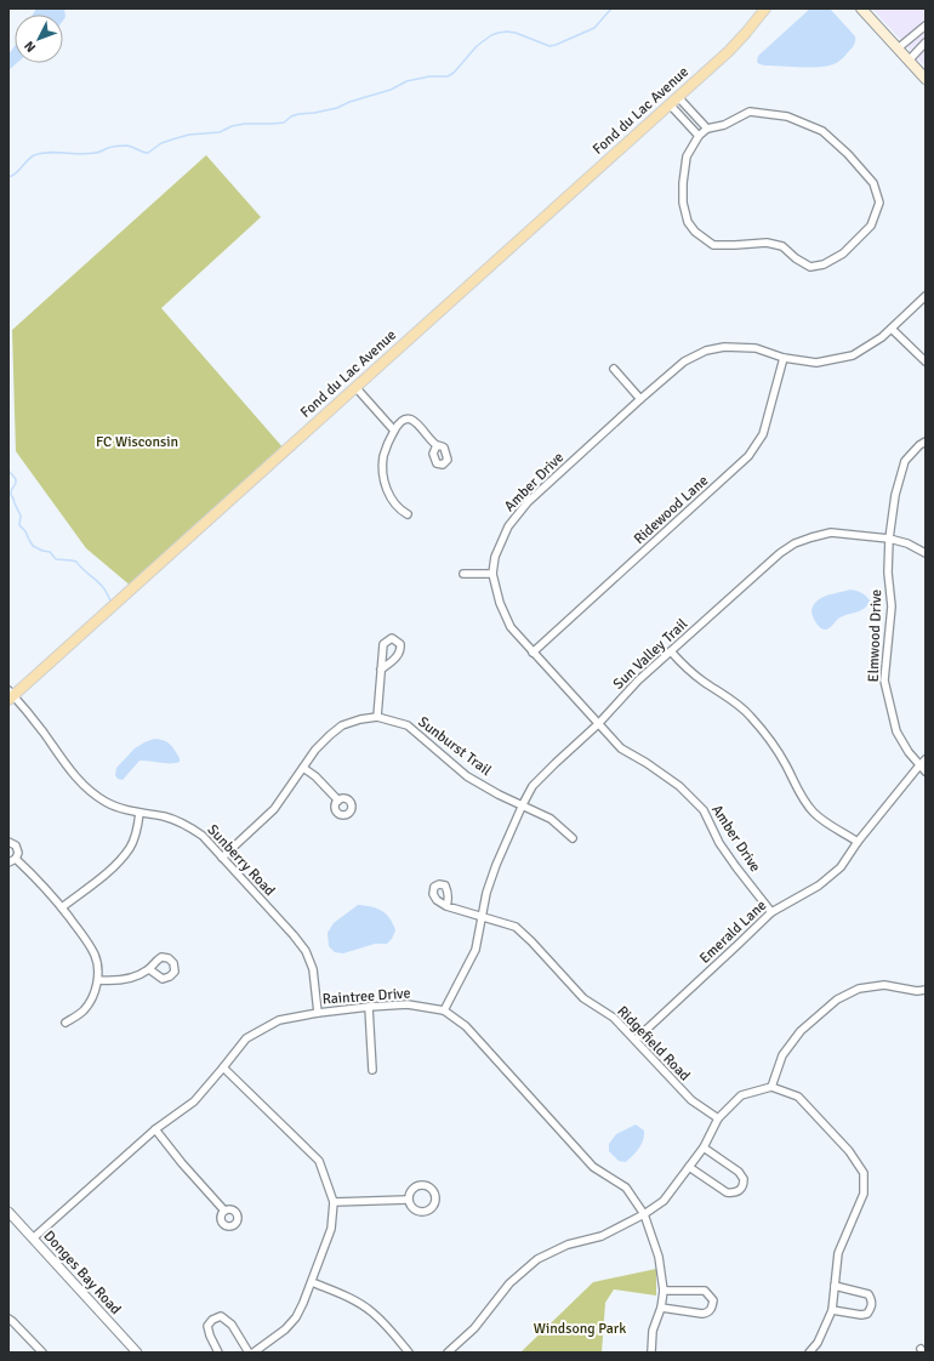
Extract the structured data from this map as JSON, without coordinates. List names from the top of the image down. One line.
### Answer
{"streets":{"main road":["Fond du Lac Avenue"],"street":["Amber Drive","Ridewood Lane","Elmwood Drive","Sun Valley Trail","Sunburst Trail","Sunberry Road","Emerald Lane","Raintree Drive","Ridgefield Road","Donges Bay Road"]},"crossings":[["Fond du Lac Avenue","Sunberry Road"],["Amber Drive","Ridewood Lane"],["Amber Drive","Sun Valley Trail"],["Amber Drive","Emerald Lane"],["Elmwood Drive","Sun Valley Trail"],["Elmwood Drive","Emerald Lane"],["Sun Valley Trail","Sunburst Trail"],["Sun Valley Trail","Raintree Drive"],["Sun Valley Trail","Ridgefield Road"],["Sunburst Trail","Sunberry Road"],["Sunberry Road","Raintree Drive"],["Emerald Lane","Ridgefield Road"],["Raintree Drive","Donges Bay Road"]],"parks":["FC Wisconsin","Windsong Park"],"north":"bottom left"}
